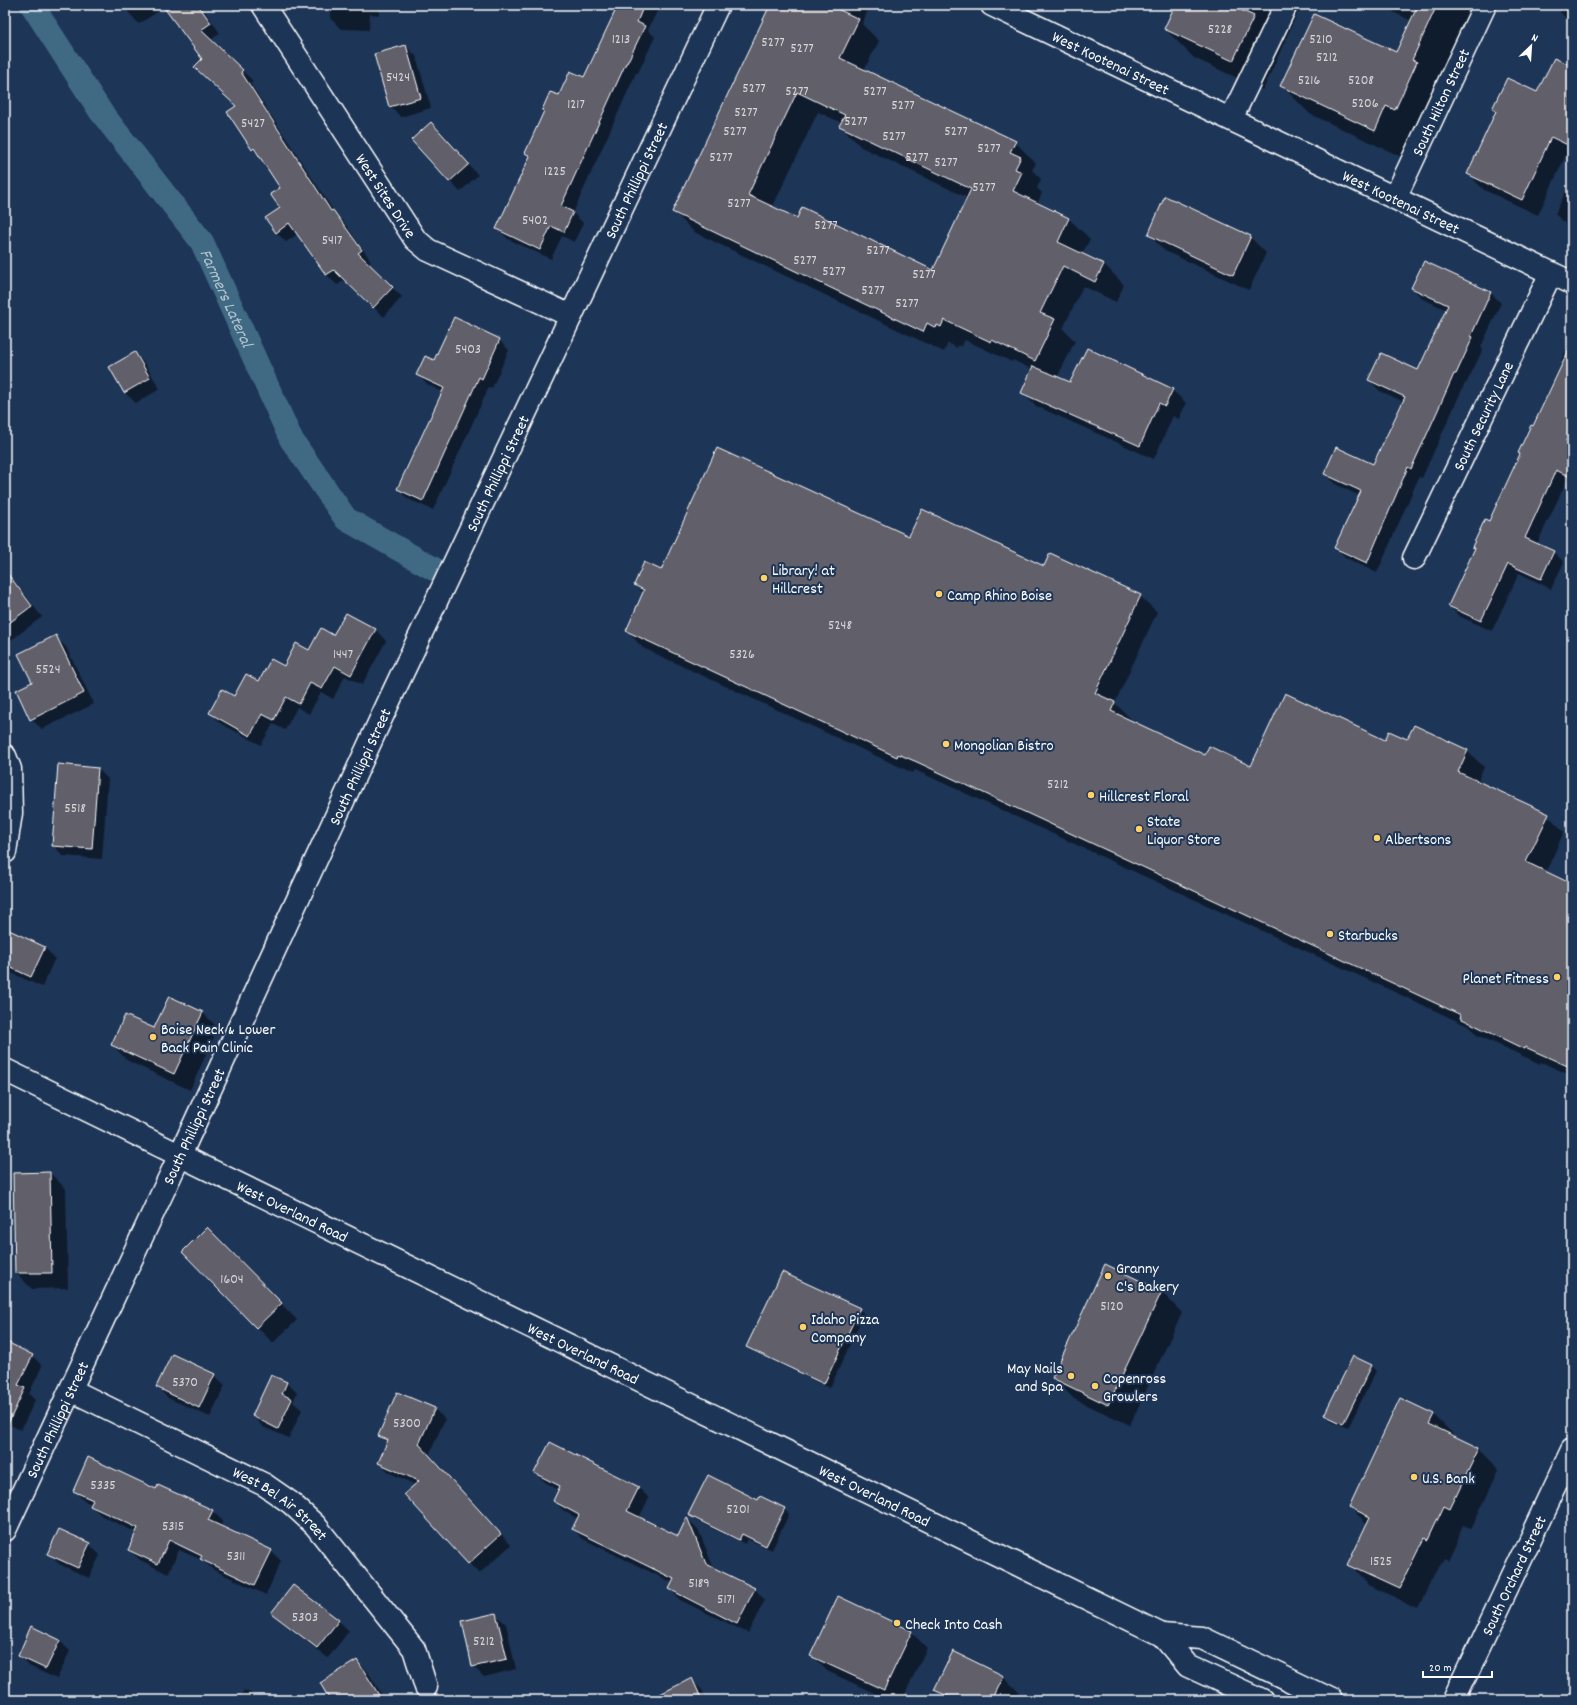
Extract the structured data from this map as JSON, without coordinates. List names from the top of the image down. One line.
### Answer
{"streets":{"street":["West Kootenai Street","South Hilton Street","South Phillippi Street","West Sites Drive","South Security Lane","West Overland Road","West Bel Air Street","South Orchard Street"]},"crossings":[["West Kootenai Street","South Hilton Street"],["West Kootenai Street","South Security Lane"],["South Phillippi Street","West Sites Drive"],["South Phillippi Street","West Overland Road"],["South Phillippi Street","West Bel Air Street"]],"water":["Farmers Lateral"],"places":["Library! at Hillcrest","Camp Rhino Boise","Mongolian Bistro","Hillcrest Floral","State Liquor Store","Albertsons","Starbucks","Planet Fitness","Boise Neck & Lower Back Pain Clinic","Granny C's Bakery","Idaho Pizza Company","May Nails and Spa","Copenross Growlers","U.S. Bank","Check Into Cash"],"house_numbers":["5228","1213","5210","5277","5277","5212","5424","5216","5208","5277","5277","5277","5206","1217","5277","5277","5277","5427","5277","5277","5277","5277","5277","5277","5277","1225","5277","5277","5402","5277","5417","5277","5277","5277","5277","5277","5277","5403","5248","1447","5326","5524","5212","5518","1604","5120","5370","5300","5335","5201","5315","5311","1525","5189","5171","5303","5212"],"scale_bar":"20 m","north":"top right"}
